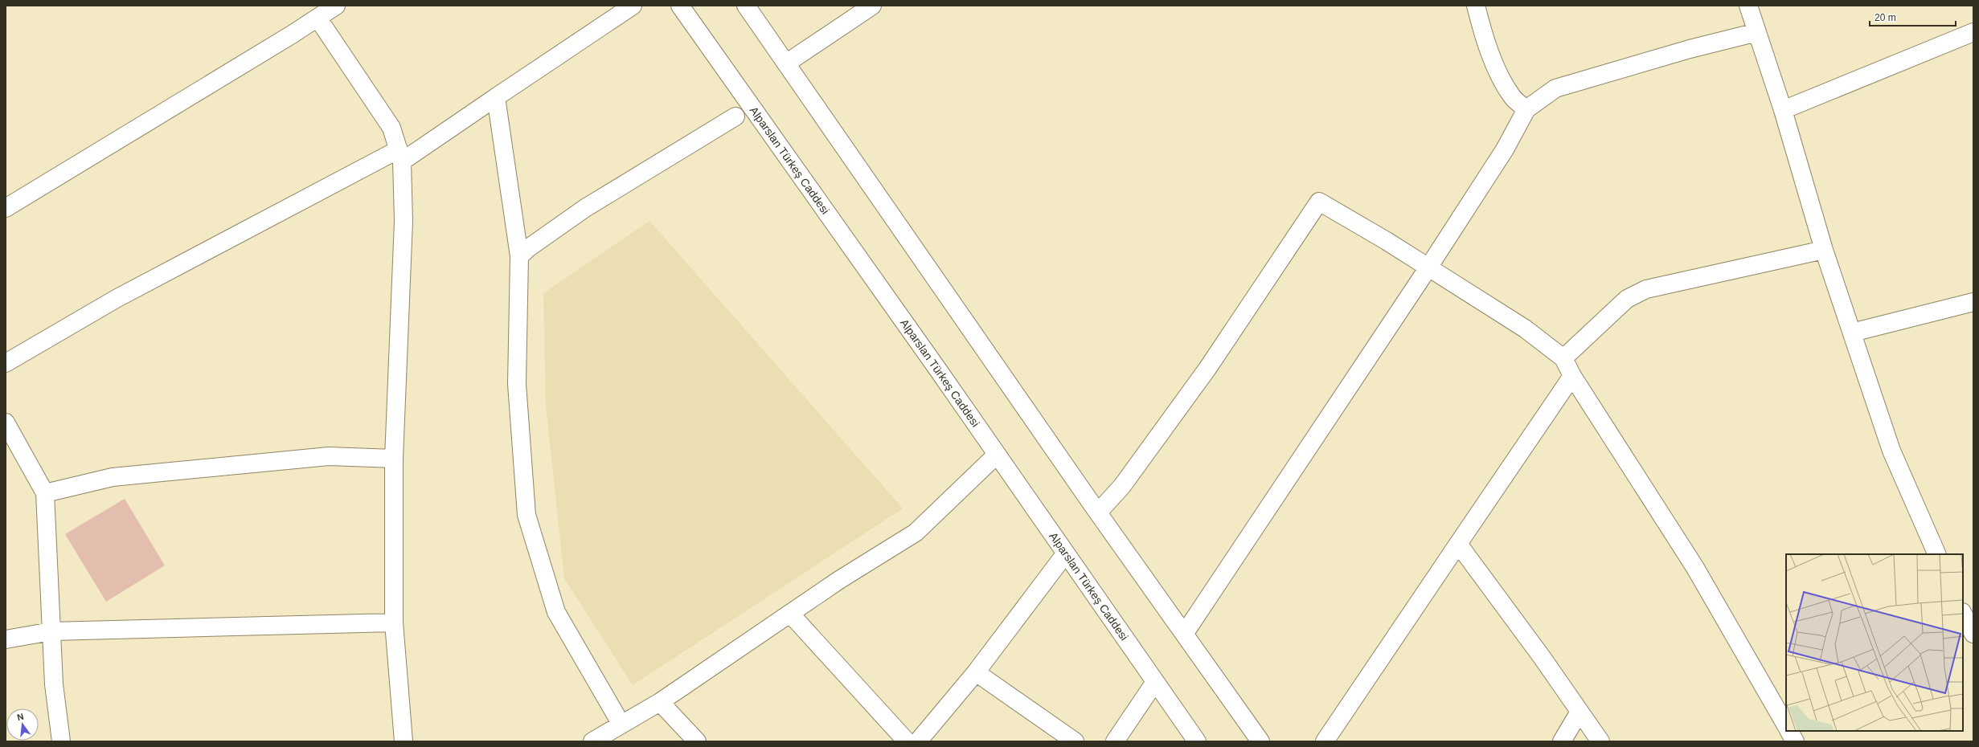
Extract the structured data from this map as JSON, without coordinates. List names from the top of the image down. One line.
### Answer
{"streets":{"street":["Alparslan Türkeş Caddesi"]},"scale_bar":"20 m","north":"top"}
